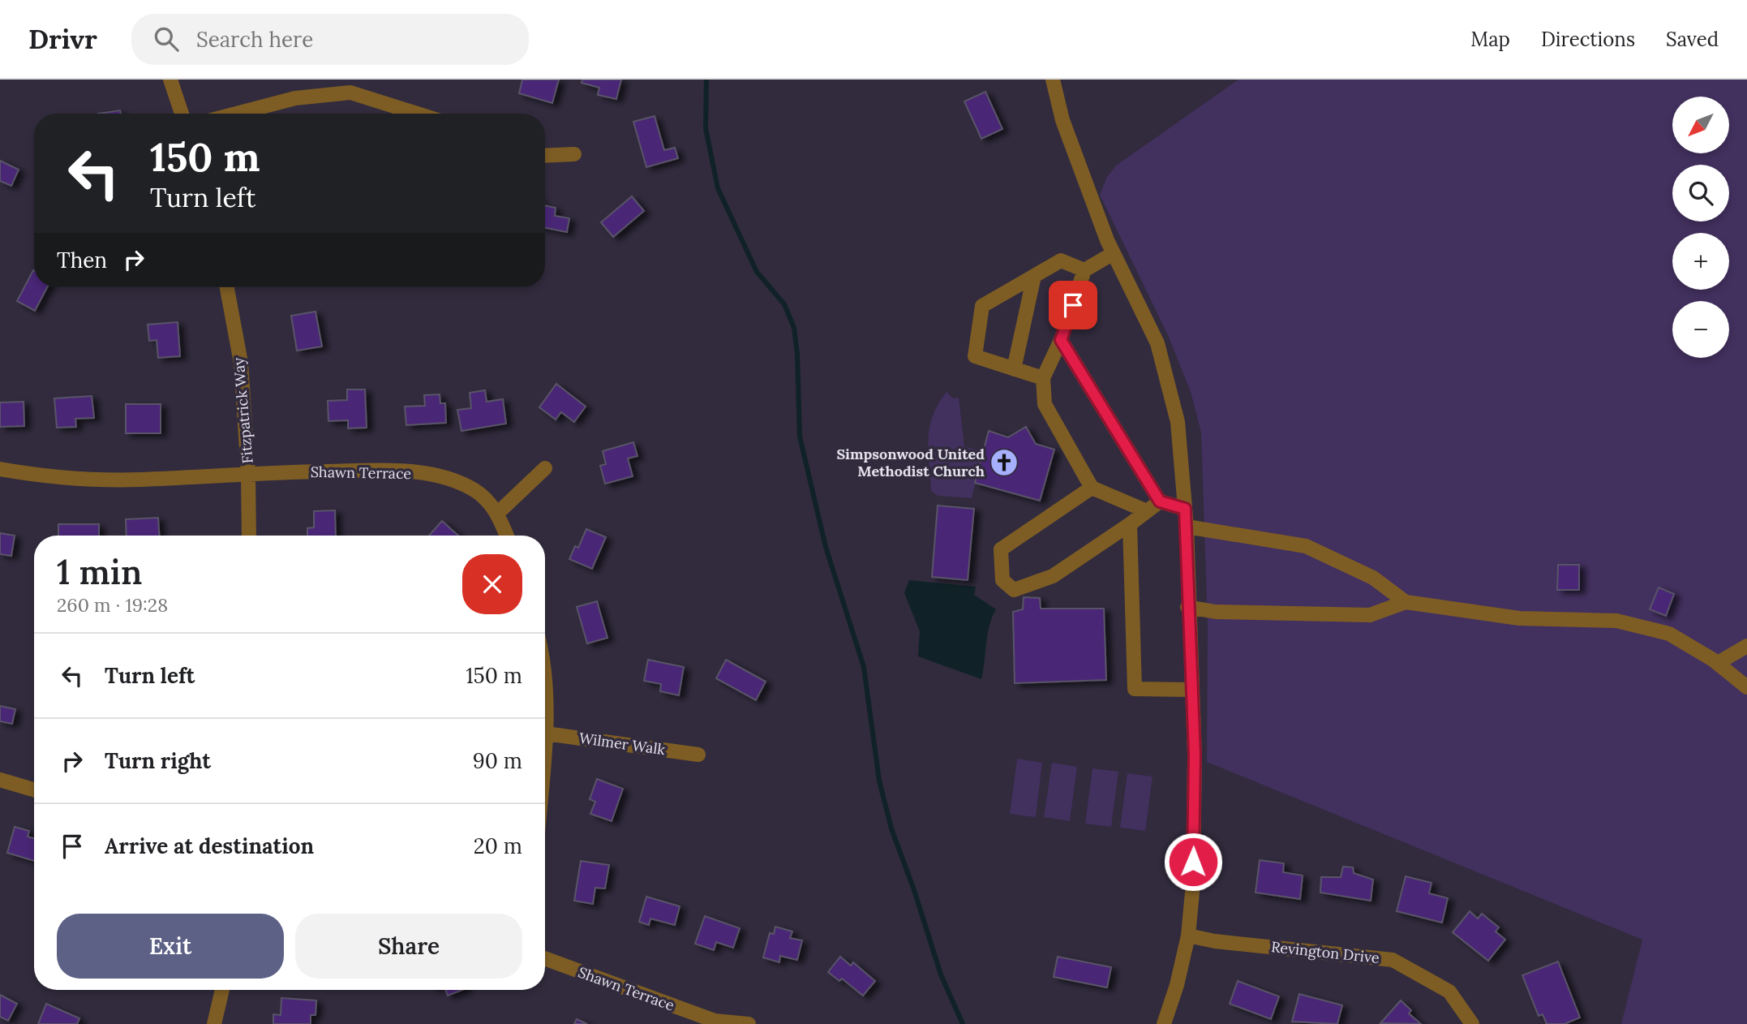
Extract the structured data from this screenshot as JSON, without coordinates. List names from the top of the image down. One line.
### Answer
{"streets":{"street":["Fitzpatrick Way","Shawn Terrace","Wilmer Walk","Revington Drive"]},"crossings":[["Fitzpatrick Way","Shawn Terrace"]],"places":{"church":["Simpsonwood United Methodist Church"]},"north":"bottom left","page":{"header":"Drivr","search":"Search here","nav":["Map","Directions","Saved"],"map_buttons":["+","−"],"turn":["150 m","Turn left"],"then":"Then","heading":["1 min","260 m · 19:28"],"list":[{"name":"Turn left","value":"150 m"},{"name":"Turn right","value":"90 m"},{"name":"Arrive at destination","value":"20 m"}],"buttons":["Exit","Share"]}}
